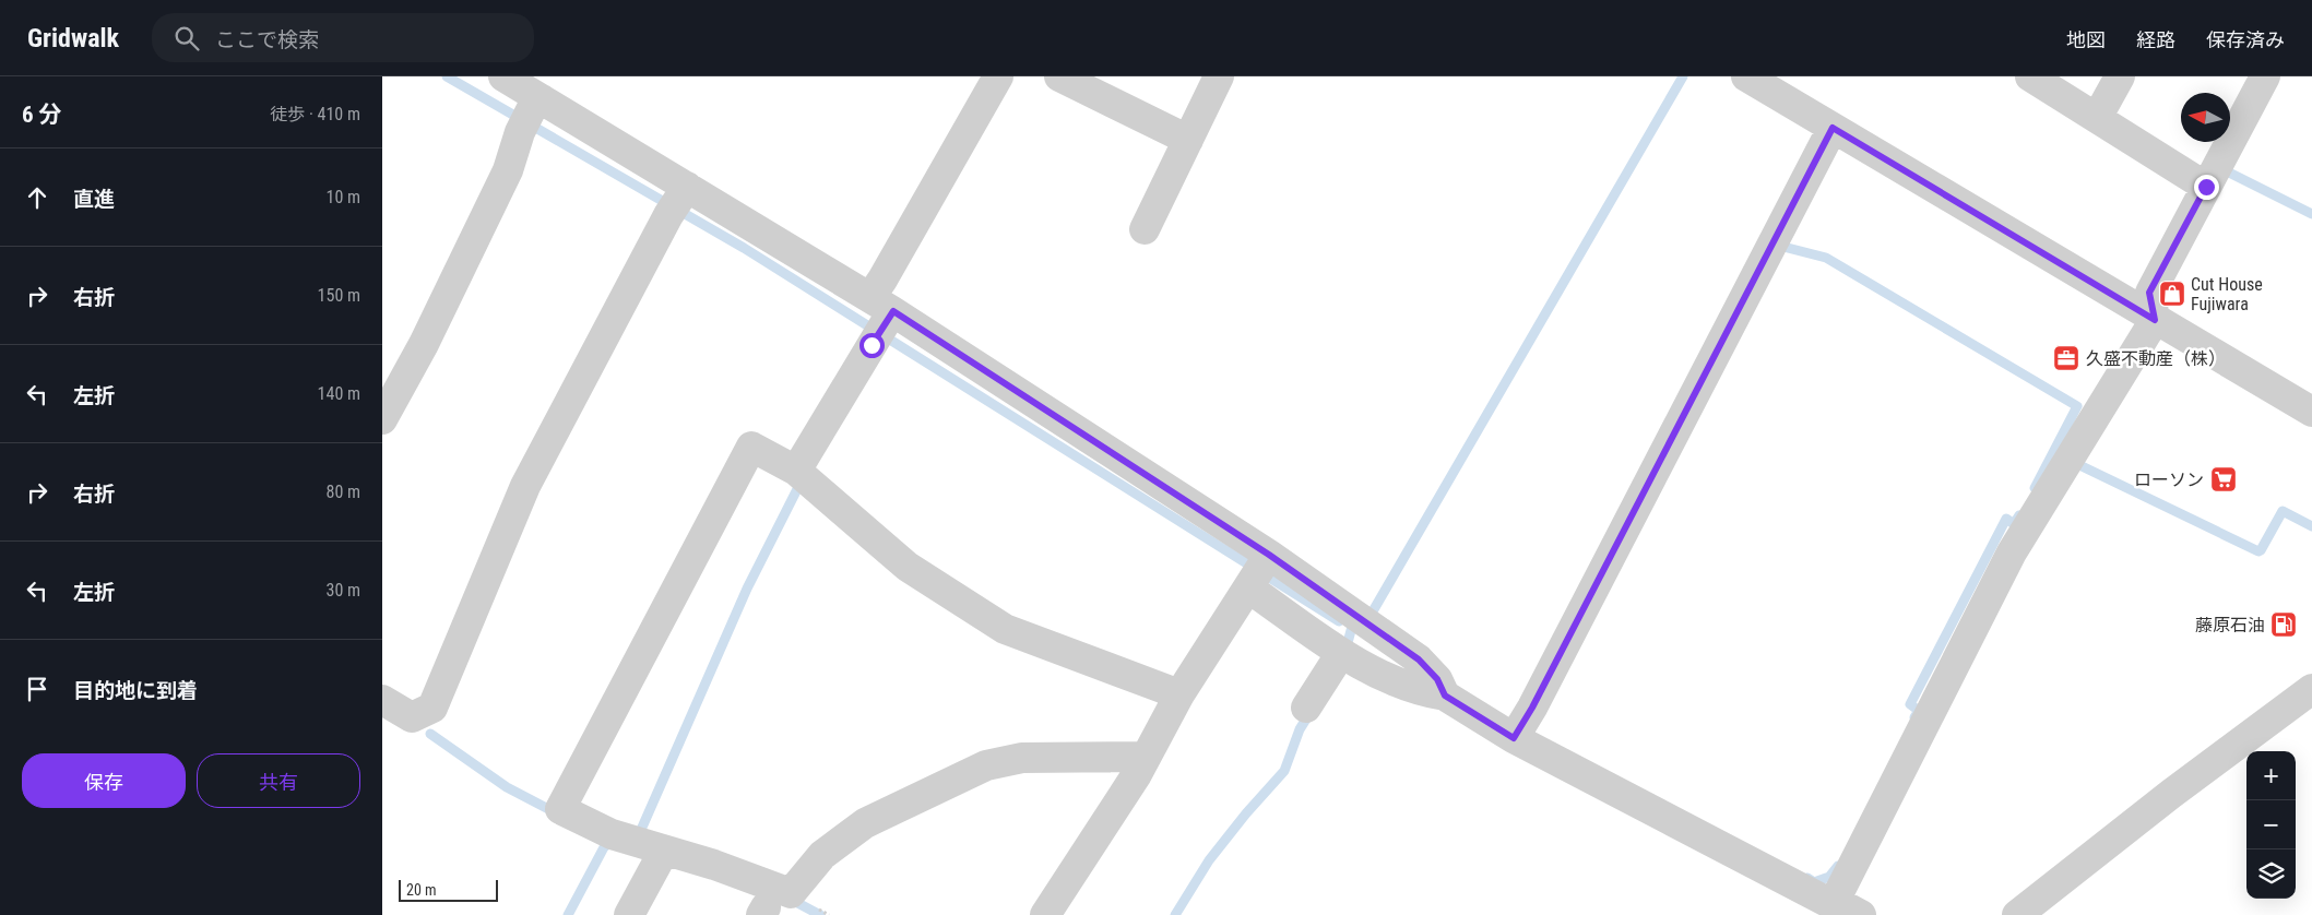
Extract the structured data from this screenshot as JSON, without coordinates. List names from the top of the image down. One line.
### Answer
{"places":{"shop":["Cut House Fujiwara"],"office":["久盛不動産（株）"],"supermarket":["ローソン"],"fuel station":["藤原石油"]},"scale_bar":"20 m","north":"left","page":{"header":"Gridwalk","search":"ここで検索","nav":["地図","経路","保存済み"],"heading":["6 分","徒歩 · 410 m"],"list":[["直進","10 m"],["右折","150 m"],["左折","140 m"],["右折","80 m"],["左折","30 m"],"目的地に到着"],"buttons":["保存","共有"],"map_buttons":["+","−"],"scale":"20 m"}}
